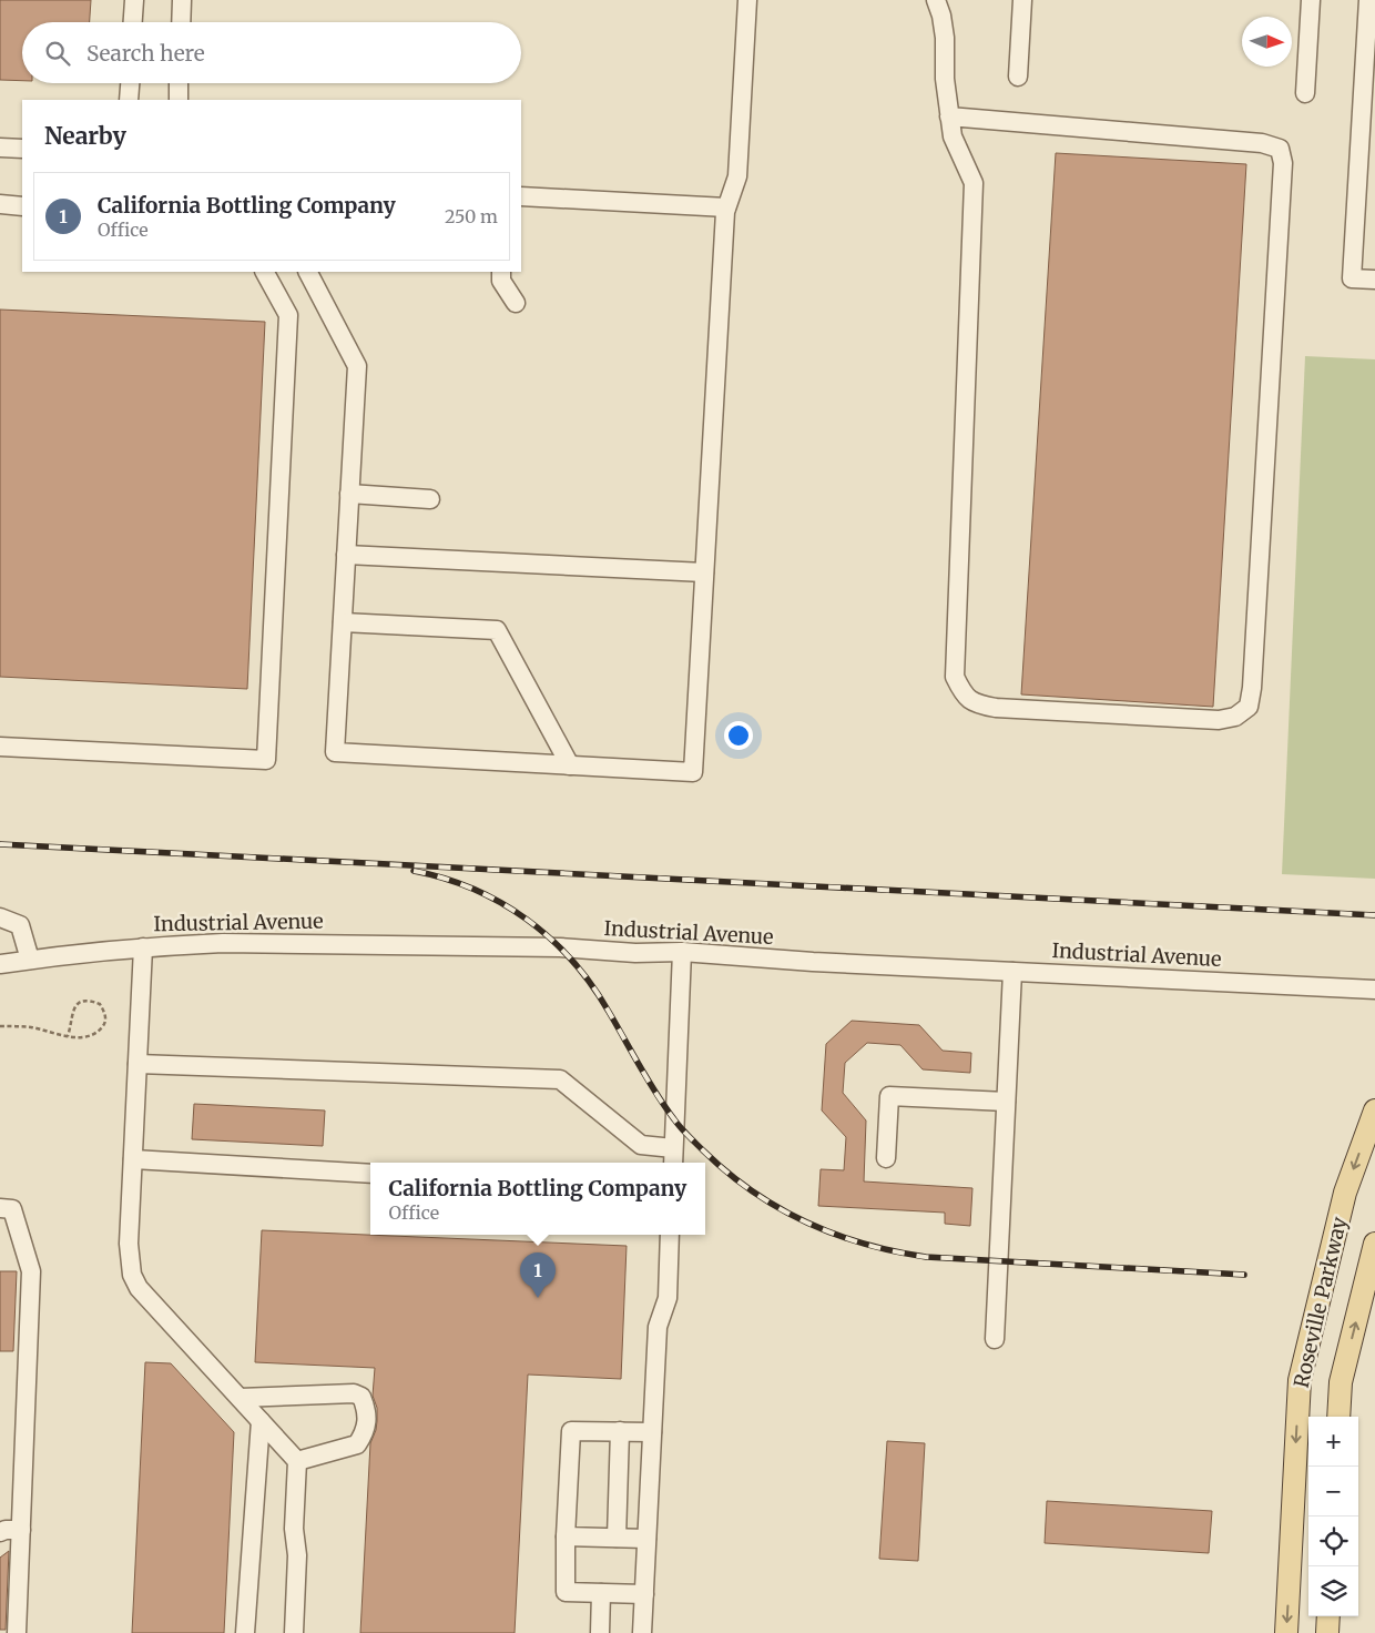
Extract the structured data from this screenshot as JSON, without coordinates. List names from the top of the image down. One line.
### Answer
{"streets":{"main road":["Roseville Parkway"],"street":["Industrial Avenue"]},"north":"right","page":{"search":"Search here","heading":"Nearby","list":[{"mark":"1","name":"California Bottling Company","note":"Office","value":"250 m"}],"popup":["California Bottling Company","Office"],"pins":"1","map_buttons":["+","−"]}}
